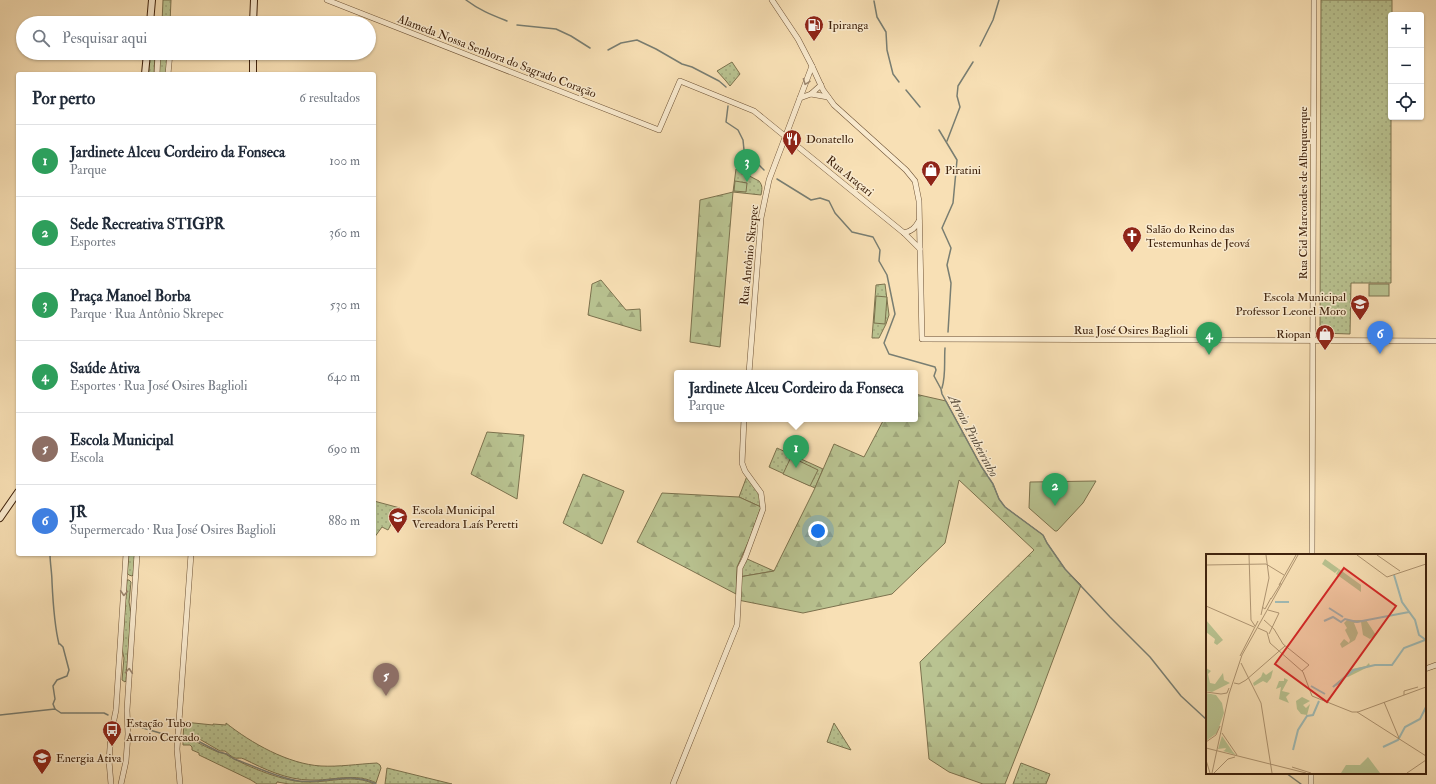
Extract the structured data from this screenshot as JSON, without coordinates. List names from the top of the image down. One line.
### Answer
{"streets":{"street":["Alameda Nossa Senhora do Sagrado Coração","Rua Araçari","Rua Cid Marcondes de Albuquerque","Rua Antônio Skrepec","Rua José Osires Baglioli"]},"crossings":[["Alameda Nossa Senhora do Sagrado Coração","Rua Araçari"],["Rua Araçari","Rua Antônio Skrepec"],["Rua Araçari","Rua José Osires Baglioli"],["Rua Cid Marcondes de Albuquerque","Rua José Osires Baglioli"]],"water":["Arroio Pinheirinho"],"places":{"fuel station":["Ipiranga"],"restaurant":["Donatello"],"shop":["Piratini","Riopan"],"church":["Salão do Reino das Testemunhas de Jeová"],"school or university":["Escola Municipal Professor Leonel Moro","Escola Municipal Vereadora Laís Peretti","Energia Ativa"],"bus stop":["Estação Tubo Arroio Cercado"]},"page":{"map_buttons":["+","−"],"search":"Pesquisar aqui","heading":["Por perto","6 resultados"],"list":[{"mark":"1","name":"Jardinete Alceu Cordeiro da Fonseca","note":"Parque","value":"100 m"},{"mark":"2","name":"Sede Recreativa STIGPR","note":"Esportes","value":"360 m"},{"mark":"3","name":"Praça Manoel Borba","note":"Parque · Rua Antônio Skrepec","value":"530 m"},{"mark":"4","name":"Saúde Ativa","note":"Esportes · Rua José Osires Baglioli","value":"640 m"},{"mark":"5","name":"Escola Municipal","note":"Escola","value":"690 m"},{"mark":"6","name":"JR","note":"Supermercado · Rua José Osires Baglioli","value":"880 m"}],"pins":["3","6","4","1","2","5"],"popup":["Jardinete Alceu Cordeiro da Fonseca","Parque"]}}
